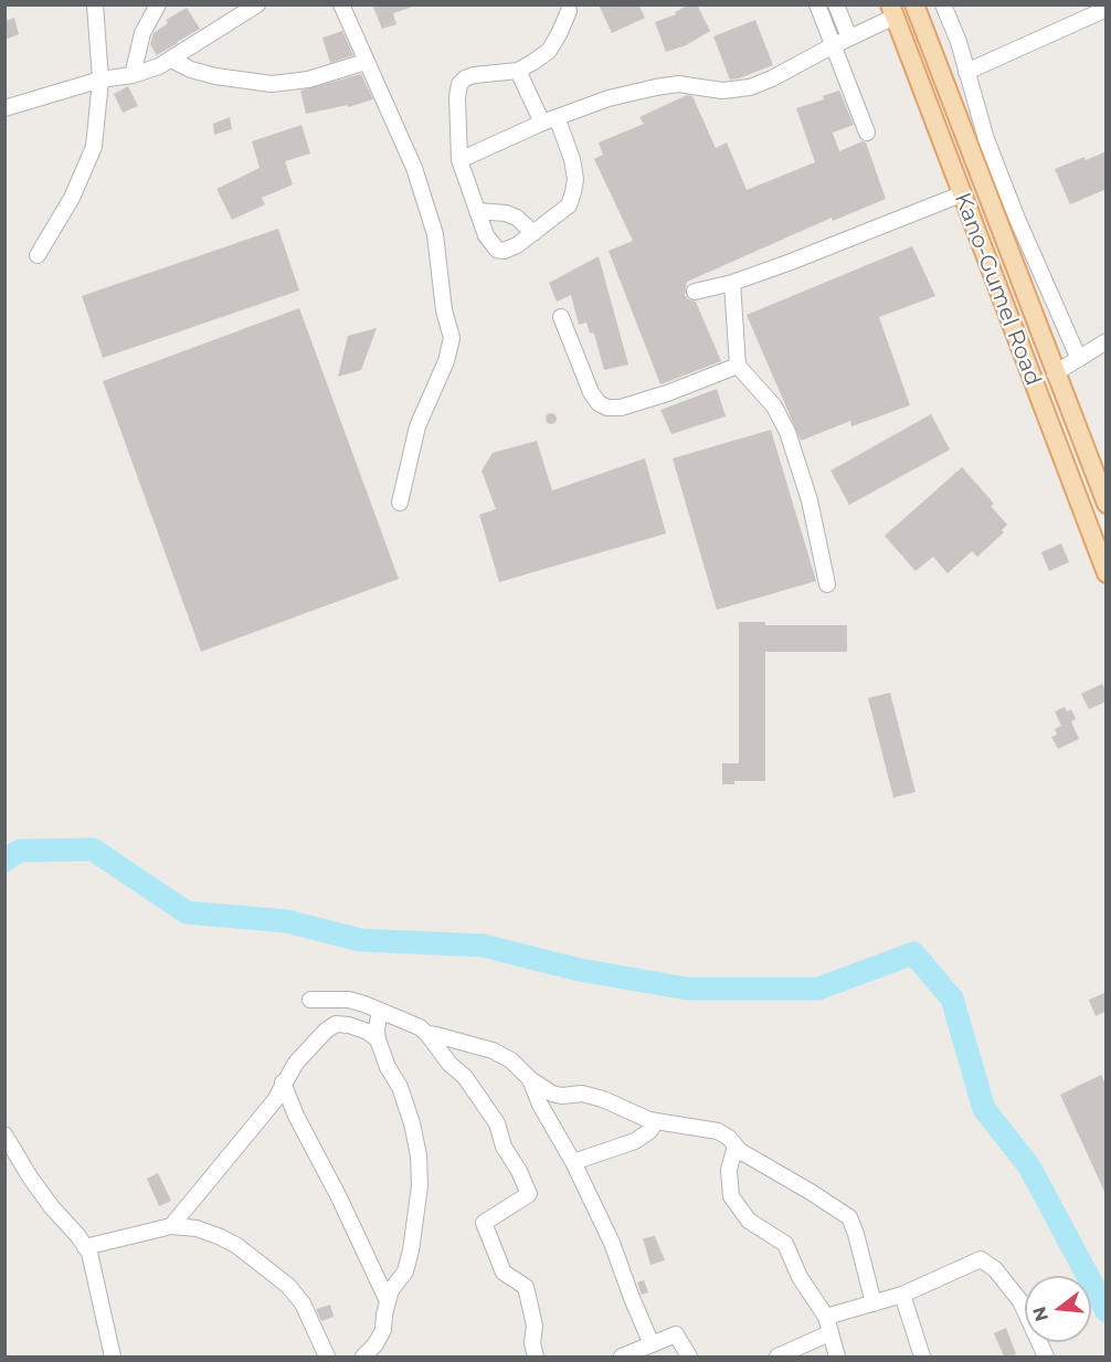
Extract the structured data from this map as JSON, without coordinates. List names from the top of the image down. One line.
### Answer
{"streets":{"main road":["Kano-Gumel Road"]},"north":"left"}
